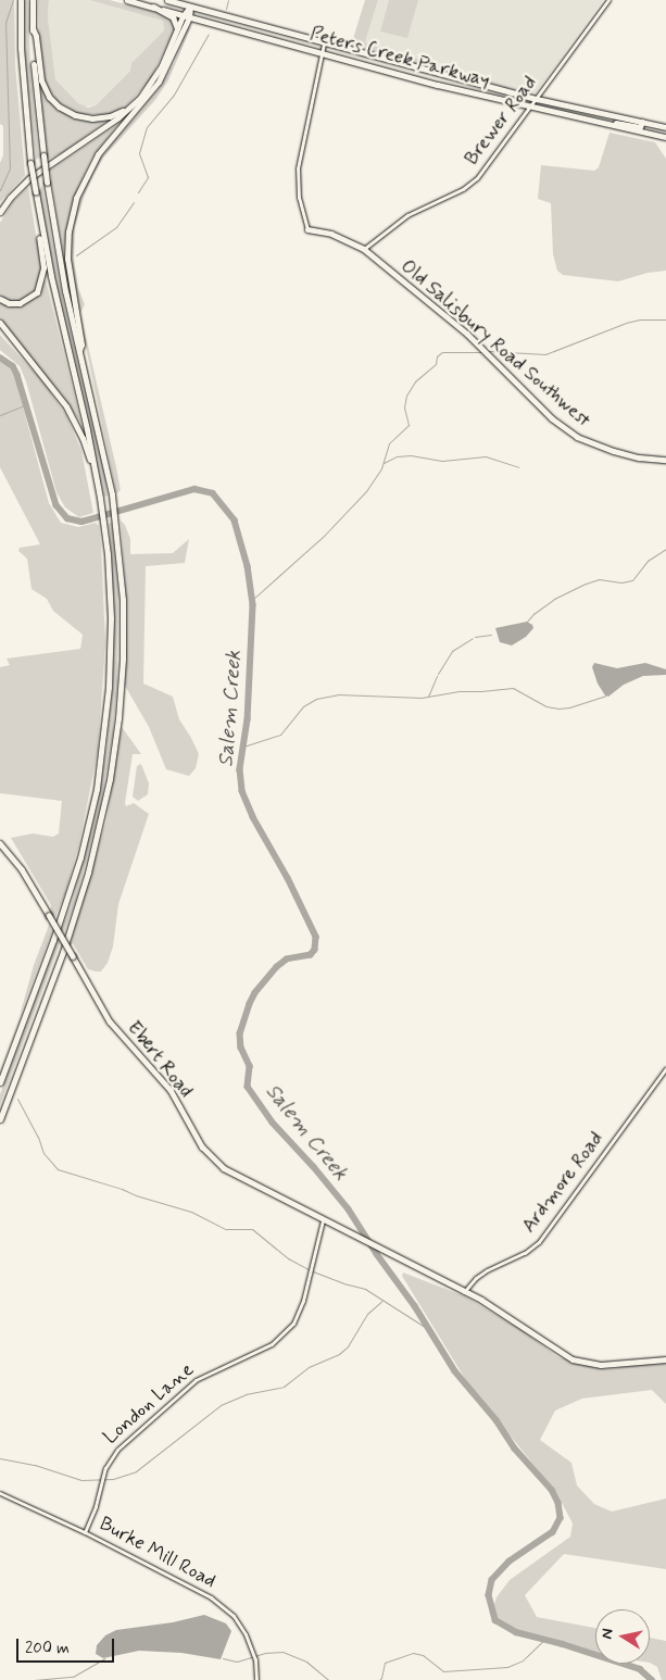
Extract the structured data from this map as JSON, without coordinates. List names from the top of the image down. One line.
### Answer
{"streets":{"main road":["Peters Creek Parkway","Old Salisbury Road Southwest","Ebert Road"],"street":["Brewer Road","Ardmore Road","London Lane","Burke Mill Road"]},"crossings":[["Peters Creek Parkway","Brewer Road"],["Brewer Road","Old Salisbury Road Southwest"],["Ebert Road","Ardmore Road"],["Ebert Road","London Lane"],["London Lane","Burke Mill Road"]],"water":["Salem Creek"],"scale_bar":"200 m","north":"left"}
